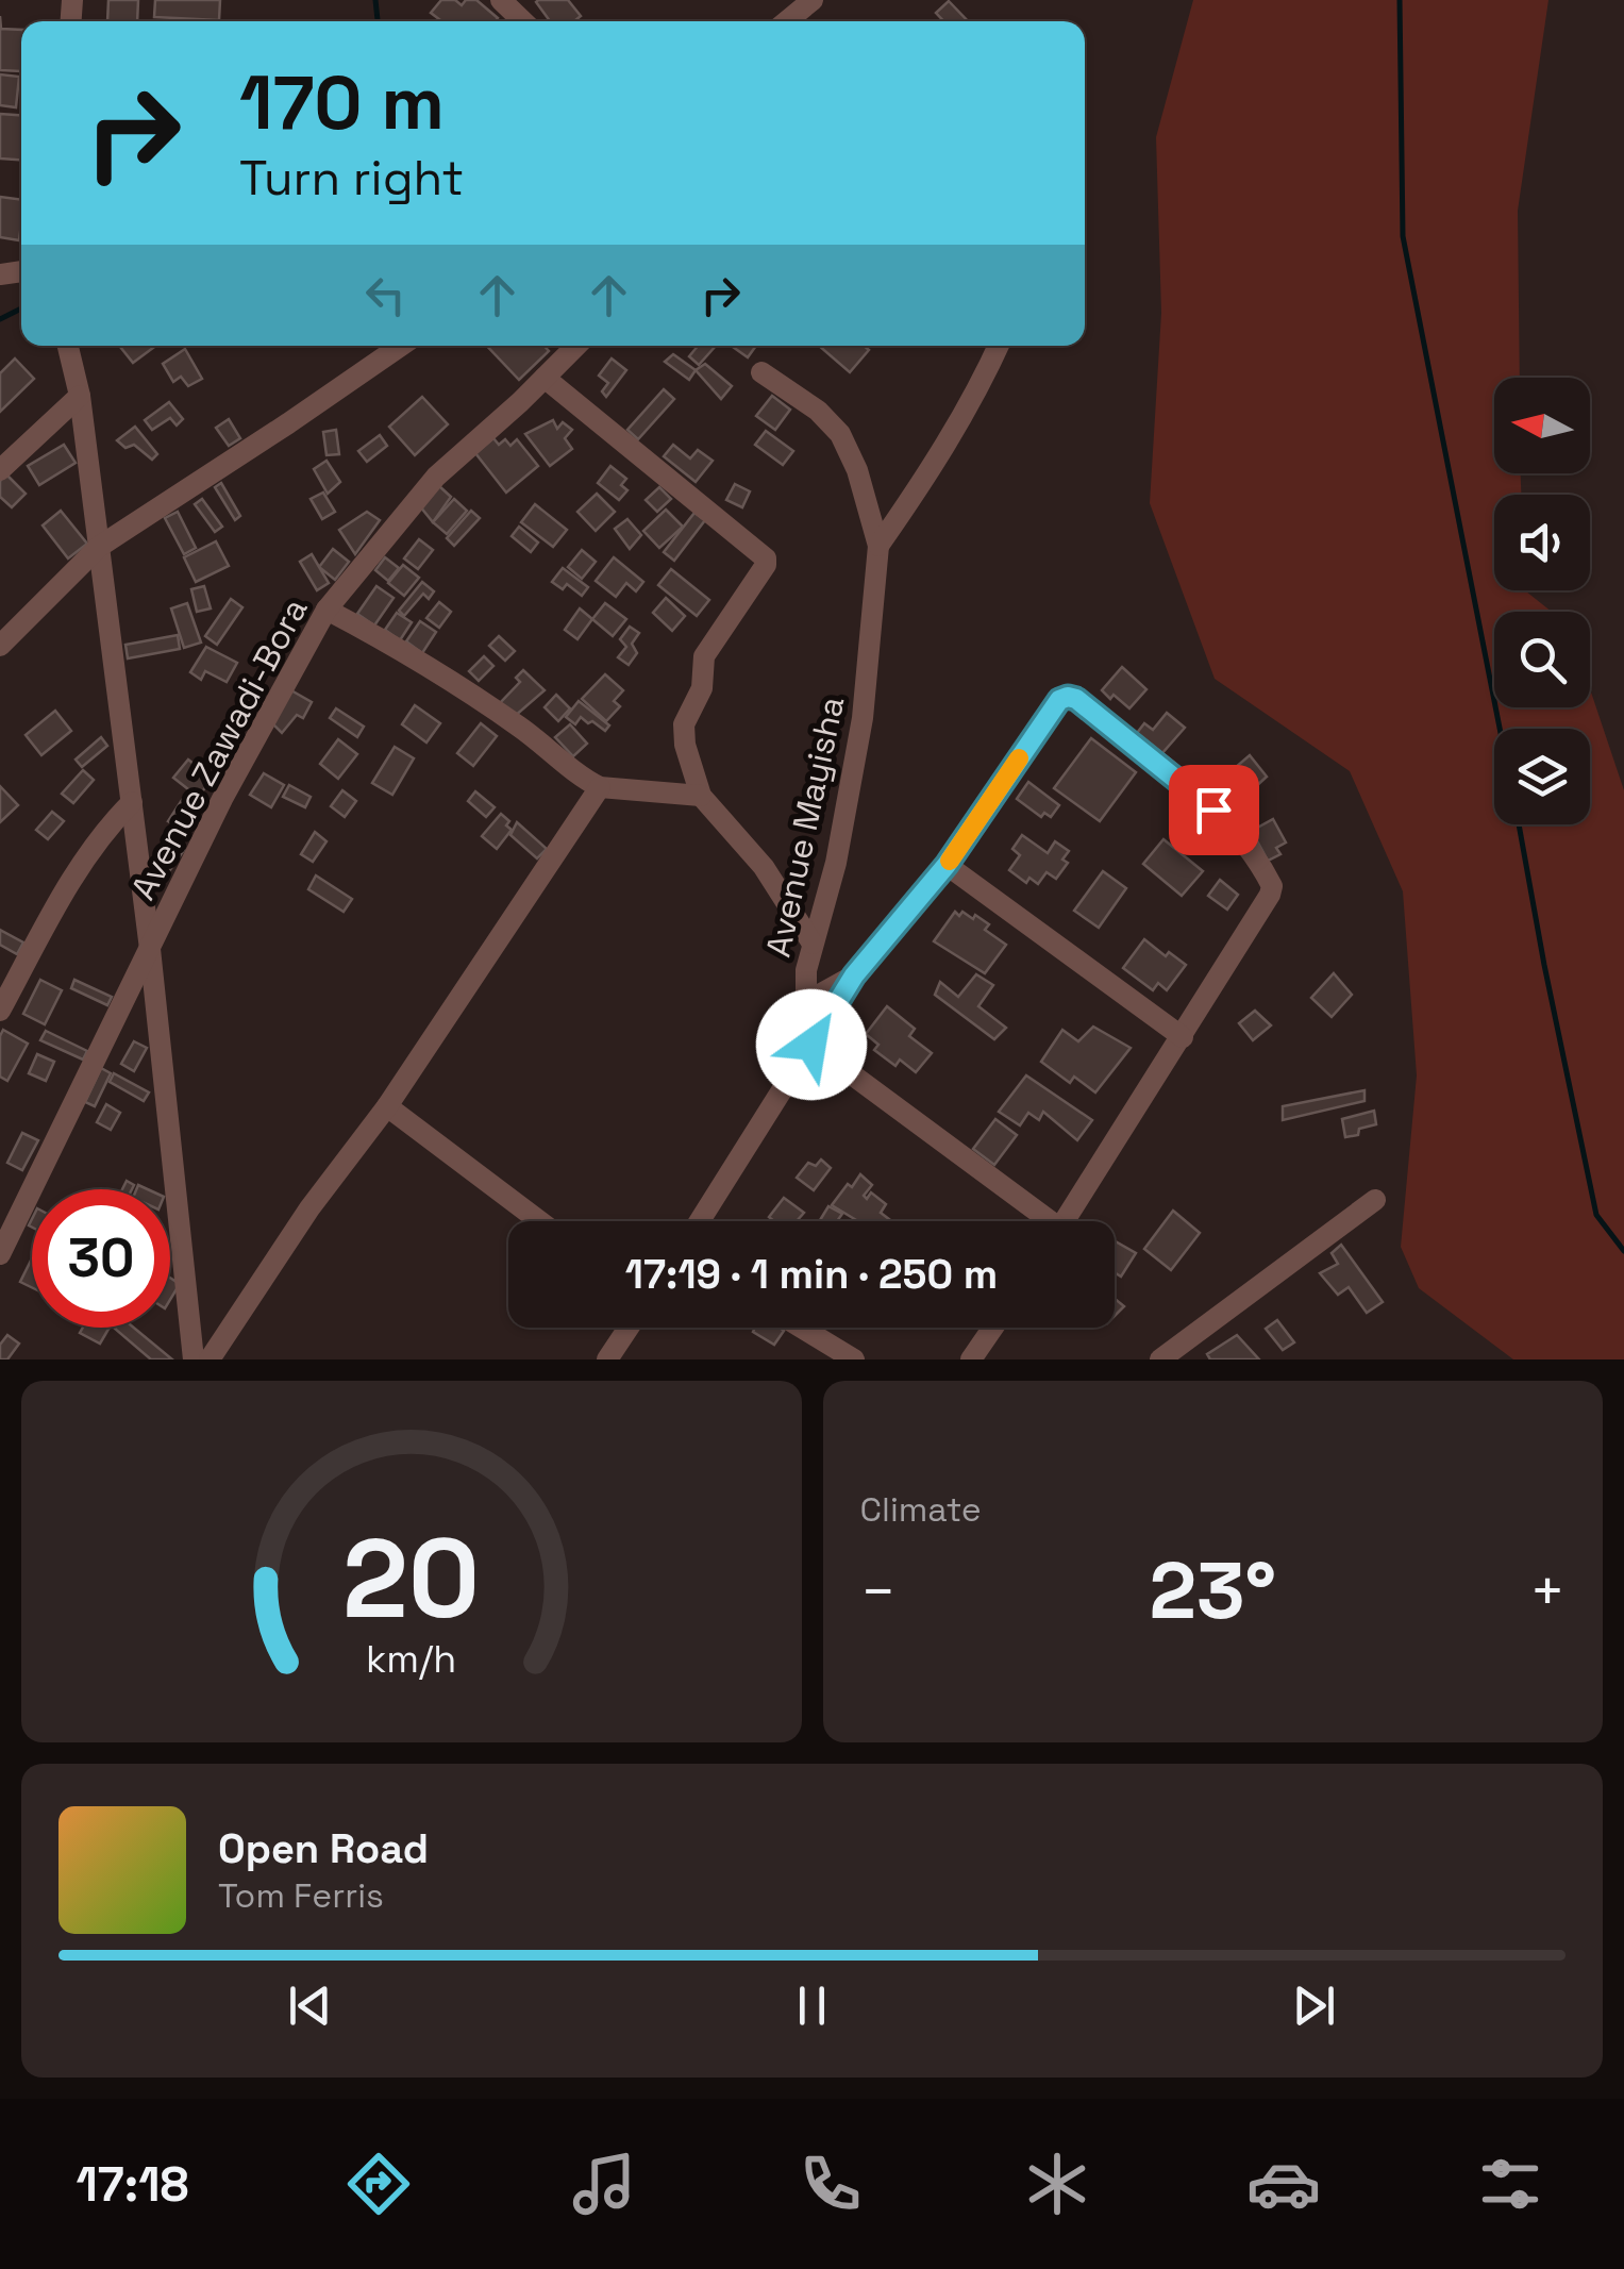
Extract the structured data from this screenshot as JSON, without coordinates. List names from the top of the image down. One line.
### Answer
{"streets":{"street":["Avenue Zawadi-Bora","Avenue Mayisha"]},"north":"left","page":{"turn":["170 m","Turn right"],"limit":"30","trip":"17:19 · 1 min · 250 m","tile":"Climate","heat":["−","23°","+"],"song":["Open Road","Tom Ferris"],"tabs":"17:18","gauge":["20","km/h"]}}
